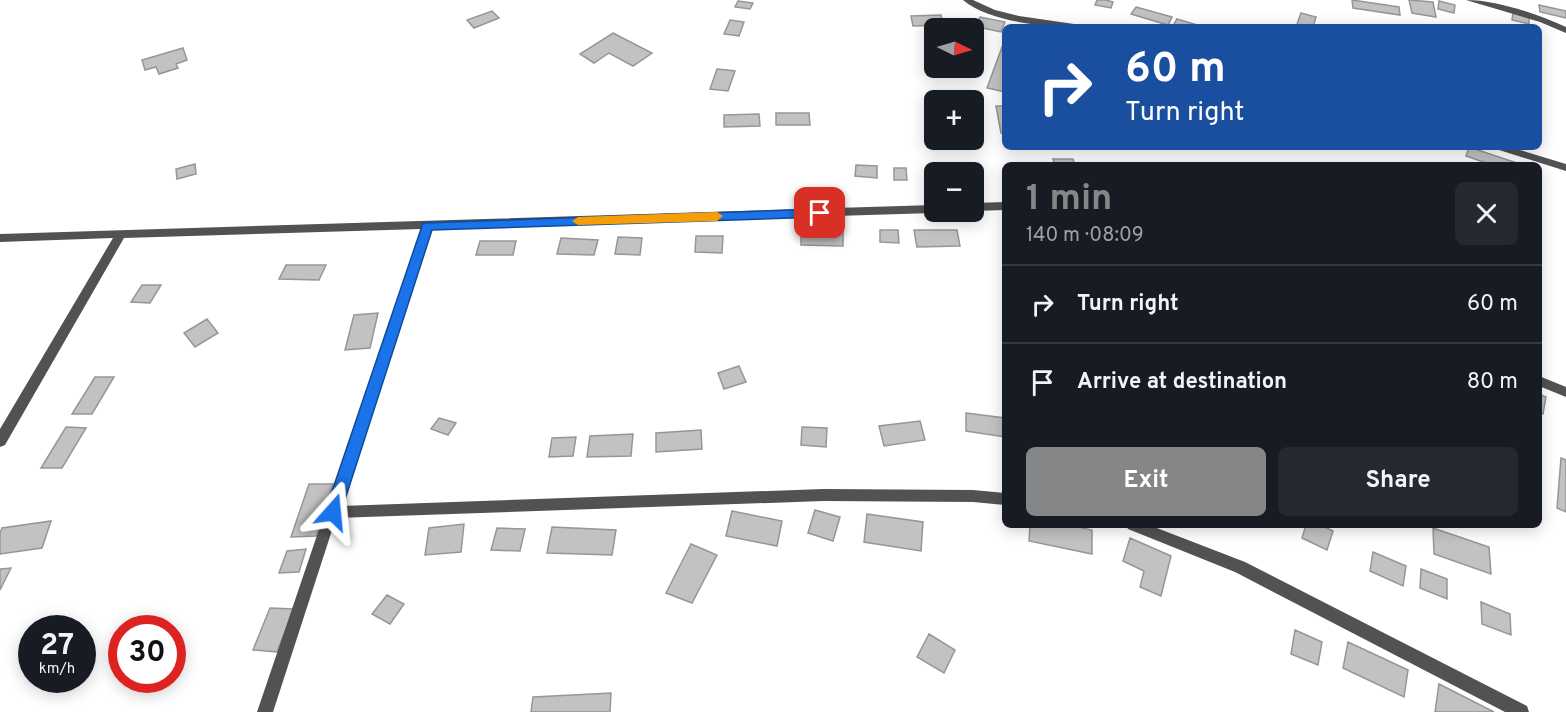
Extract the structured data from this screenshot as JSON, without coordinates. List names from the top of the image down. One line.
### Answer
{"north":"right","page":{"map_buttons":["+","−"],"turn":["60 m","Turn right"],"heading":["1 min","140 m · 08:09"],"list":[{"name":"Turn right","value":"60 m"},{"name":"Arrive at destination","value":"80 m"}],"buttons":["Exit","Share"],"speed":"27 km/h","limit":"30"}}
